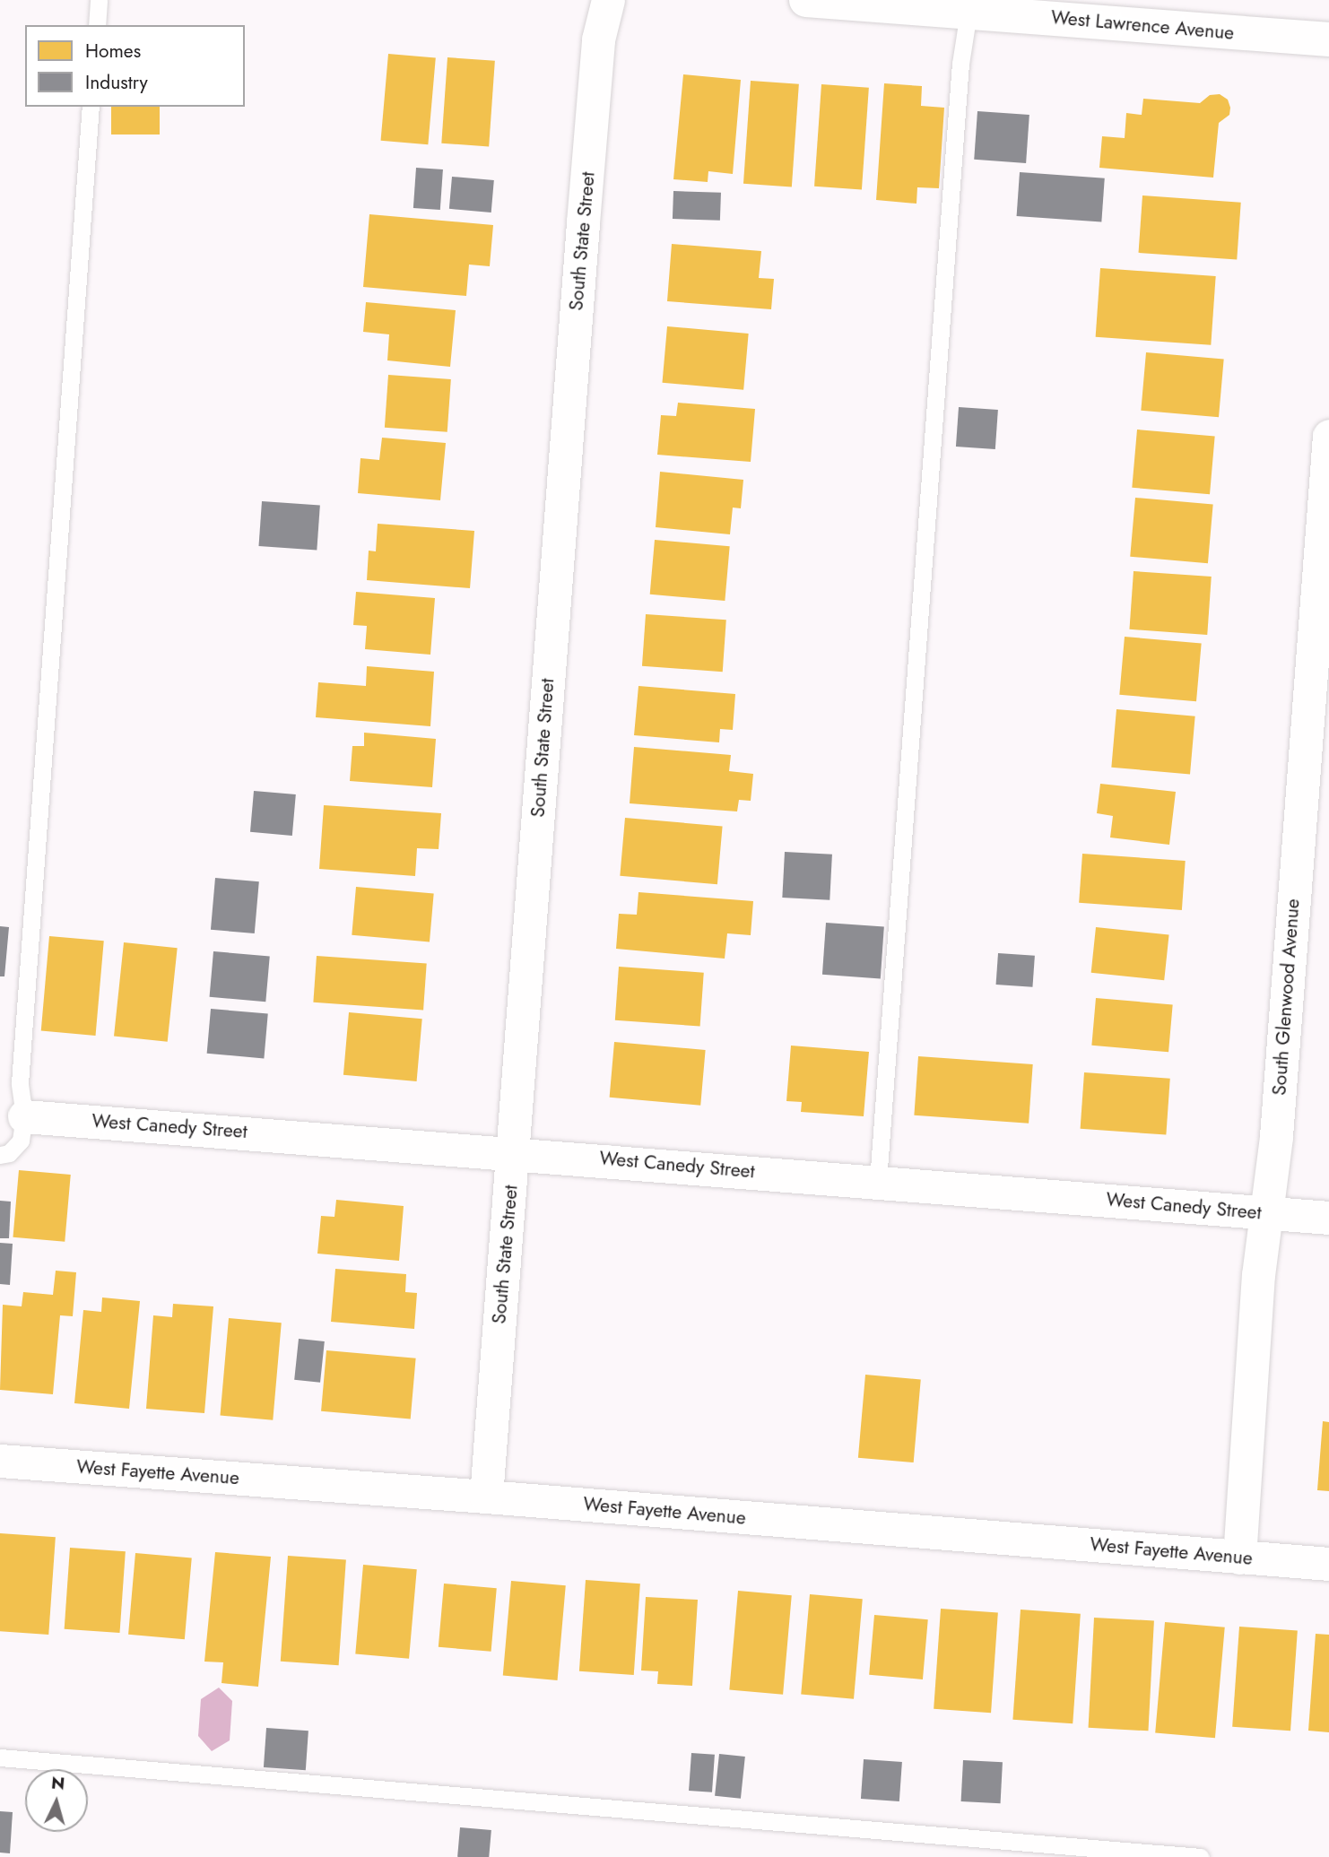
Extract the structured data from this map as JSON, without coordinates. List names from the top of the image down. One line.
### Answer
{"streets":{"street":["West Lawrence Avenue","South State Street","South Glenwood Avenue","West Canedy Street","West Fayette Avenue"]},"crossings":[["South State Street","West Canedy Street"],["South State Street","West Fayette Avenue"],["South Glenwood Avenue","West Canedy Street"],["South Glenwood Avenue","West Fayette Avenue"]],"legend":["Homes","Industry"],"north":"top"}
